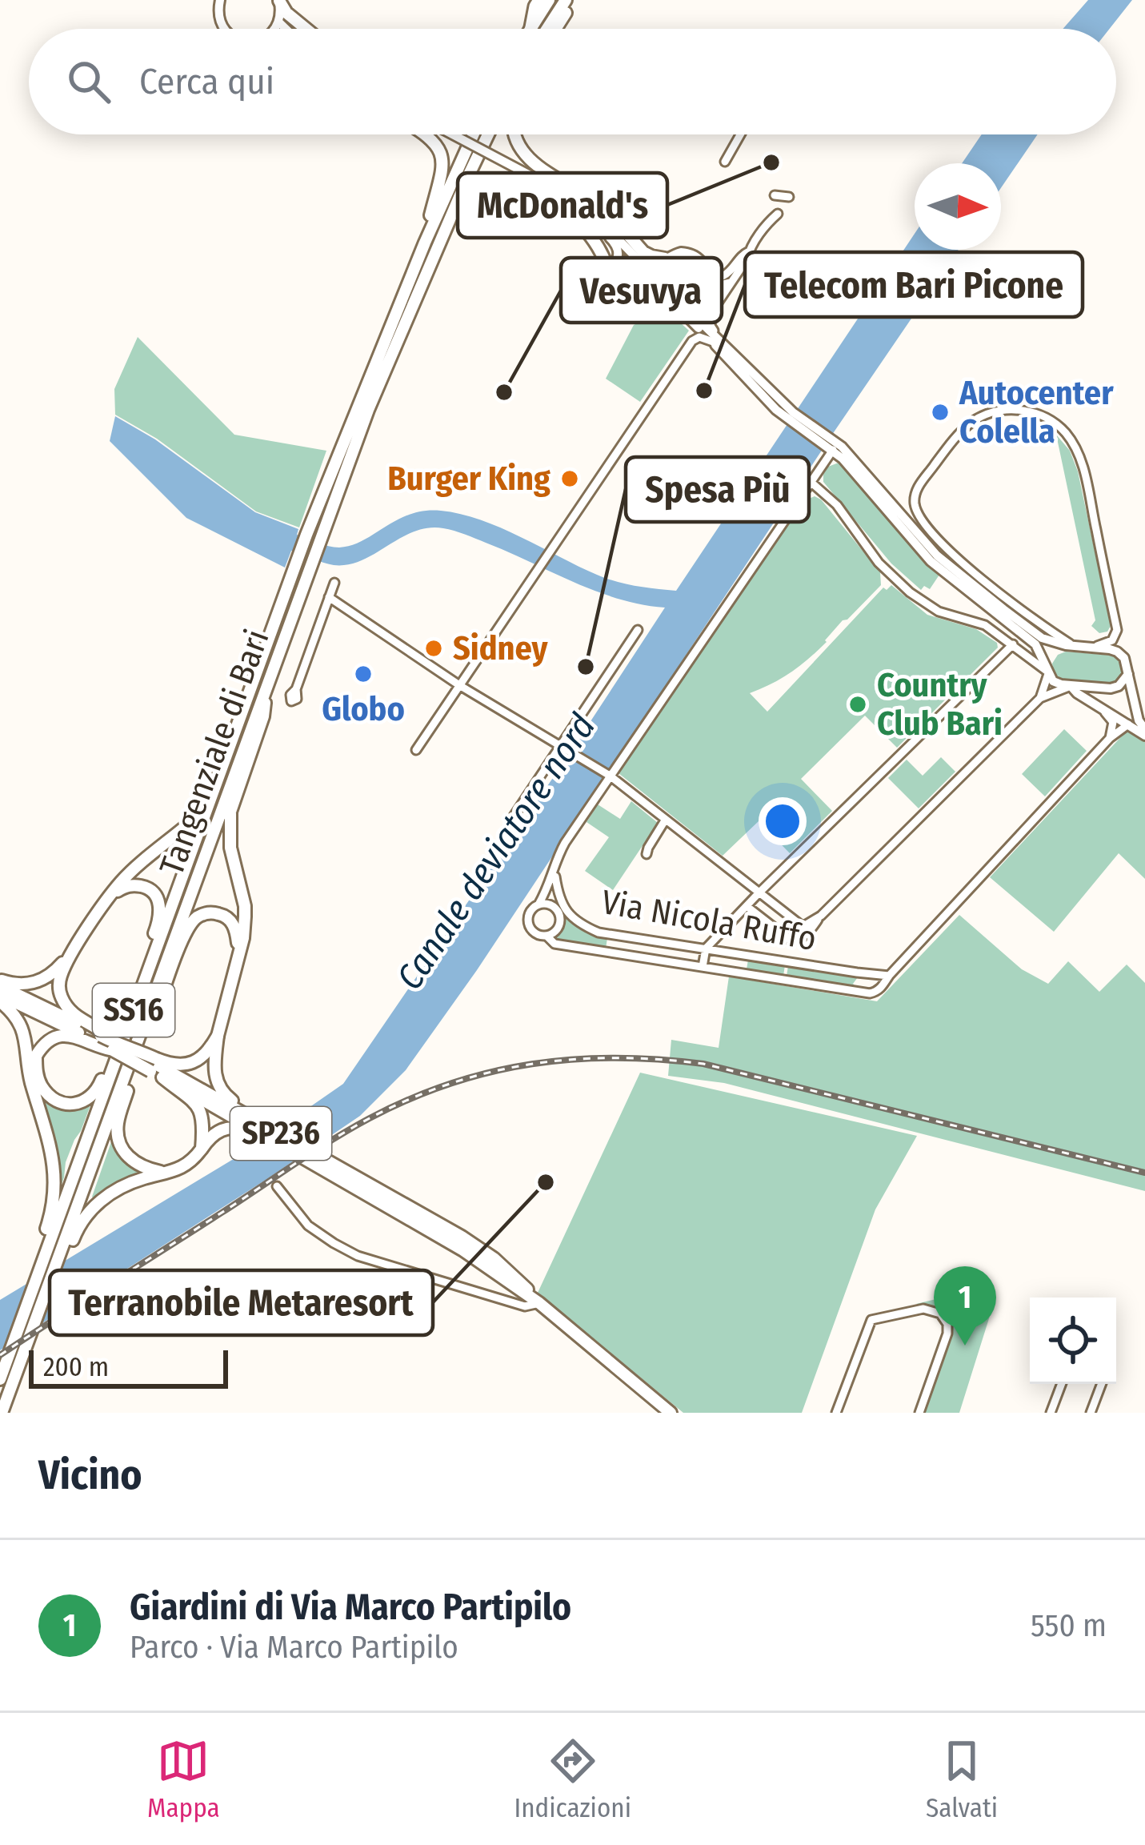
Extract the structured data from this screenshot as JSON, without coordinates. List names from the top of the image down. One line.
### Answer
{"streets":{"main road":["Tangenziale di Bari","SS16","SP236"],"street":["Via Nicola Ruffo"]},"water":["Canale deviatore nord"],"places":["McDonald's","Telecom Bari Picone","Vesuvya","Autocenter Colella","Burger King","Sidney","Spesa Più","Globo","Country Club Bari","Terranobile Metaresort"],"scale_bar":"200 m","north":"right","page":{"search":"Cerca qui","pins":"1","scale":"200 m","heading":"Vicino","list":[{"mark":"1","name":"Giardini di Via Marco Partipilo","note":"Parco · Via Marco Partipilo","value":"550 m"}],"nav":["Mappa","Indicazioni","Salvati"]}}
